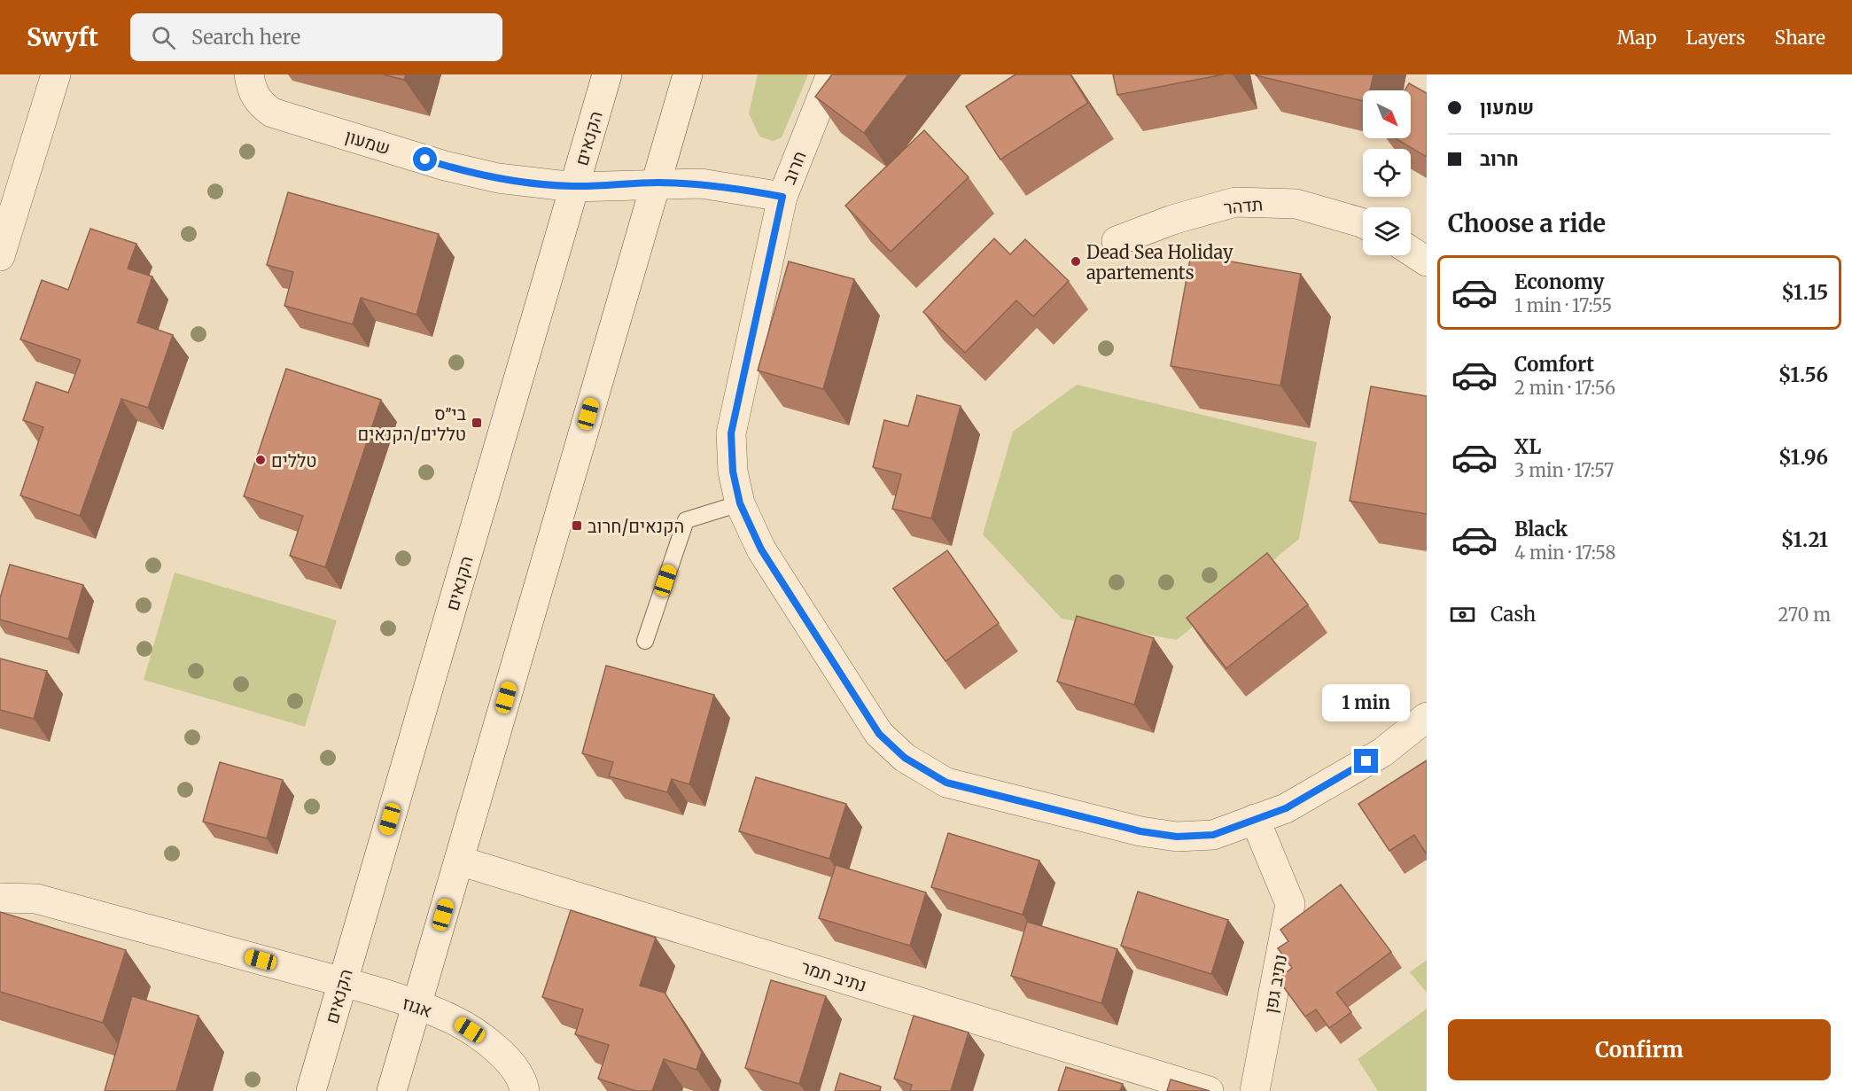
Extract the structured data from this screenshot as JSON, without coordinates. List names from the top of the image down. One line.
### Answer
{"streets":{"street":["הקנאים","שמעון","חרוב","תדהר","נתיב תמר","נתיב גפן","אגוז"]},"crossings":[["הקנאים","שמעון"],["הקנאים","אגוז"],["שמעון","חרוב"],["חרוב","נתיב גפן"]],"places":{"other":["Dead Sea Holiday apartements","טללים"],"transit":["בי״ס טללים/הקנאים","הקנאים/חרוב"]},"north":"bottom right","page":{"header":"Swyft","search":"Search here","nav":["Map","Layers","Share"],"banner":["שמעון","חרוב"],"heading":"Choose a ride","list":[{"name":"Economy","note":"1 min · 17:55","value":"$1.15"},{"name":"Comfort","note":"2 min · 17:56","value":"$1.56"},{"name":"XL","note":"3 min · 17:57","value":"$1.96"},{"name":"Black","note":"4 min · 17:58","value":"$1.21"}],"pay":["Cash","270 m"],"bubble":"1 min","buttons":"Confirm"}}
